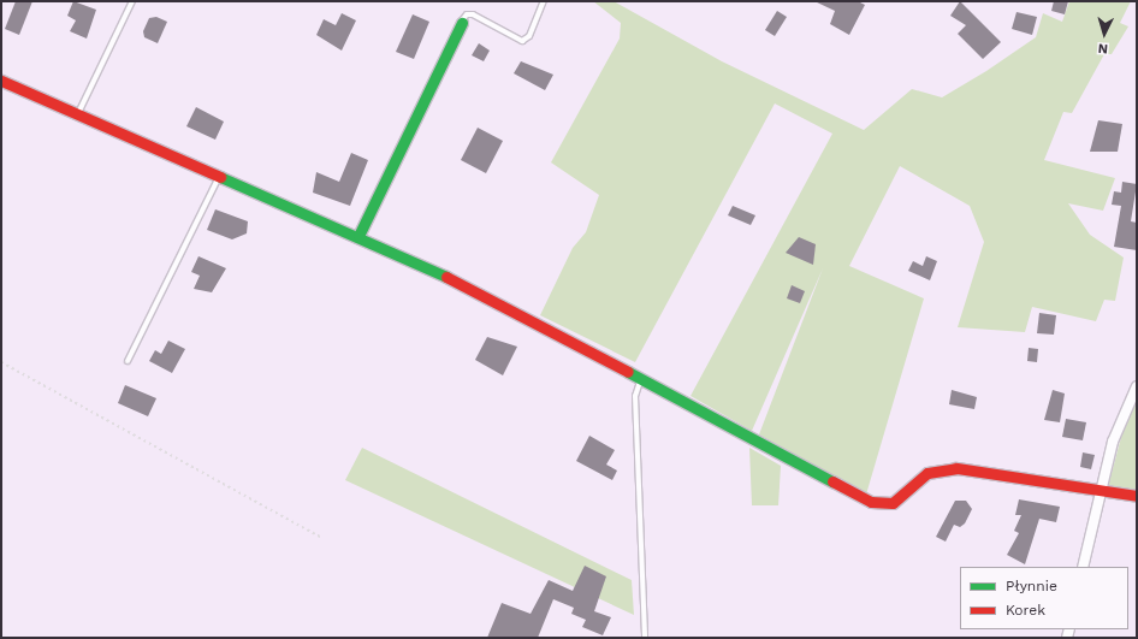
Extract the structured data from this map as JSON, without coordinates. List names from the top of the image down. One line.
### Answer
{"legend":["Płynnie","Korek"],"north":"bottom"}
